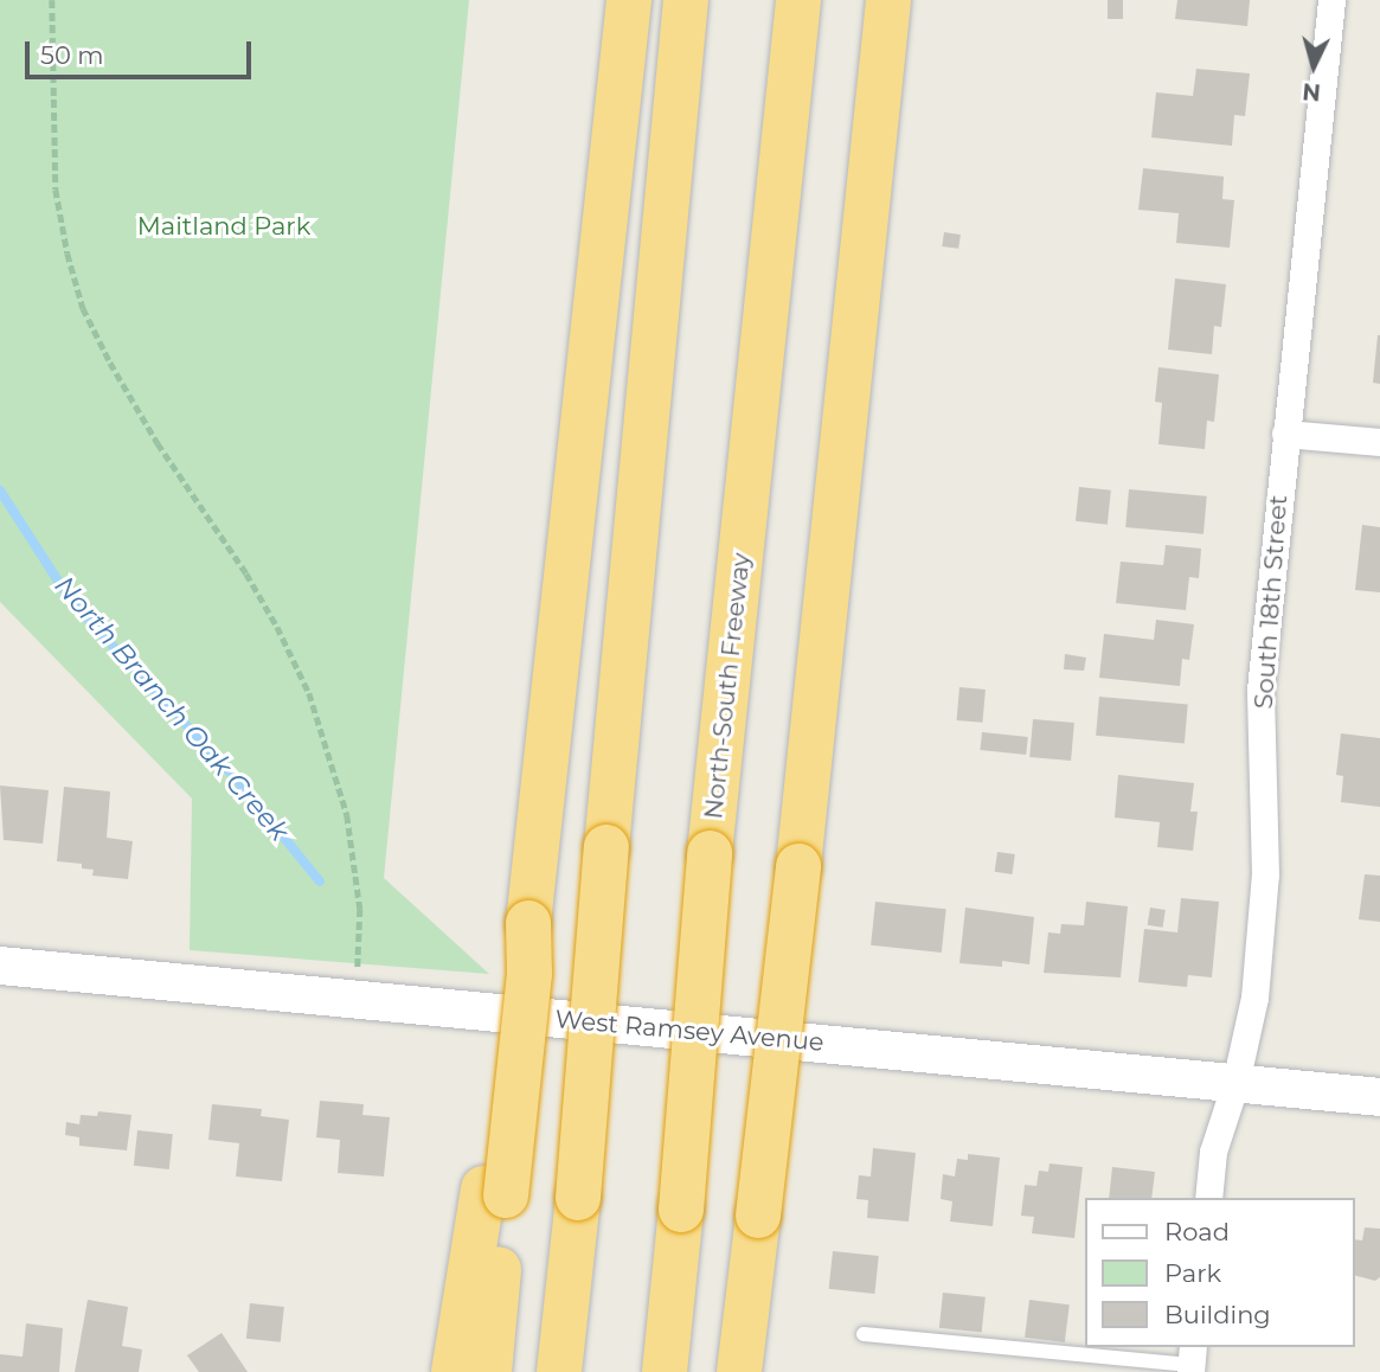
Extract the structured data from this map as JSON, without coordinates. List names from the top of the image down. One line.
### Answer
{"streets":{"highway":["North-South Freeway"],"street":["South 18th Street","West Ramsey Avenue"]},"crossings":[["South 18th Street","West Ramsey Avenue"]],"water":["North Branch Oak Creek"],"parks":["Maitland Park"],"legend":["Road","Park","Building"],"scale_bar":"50 m","north":"bottom"}
